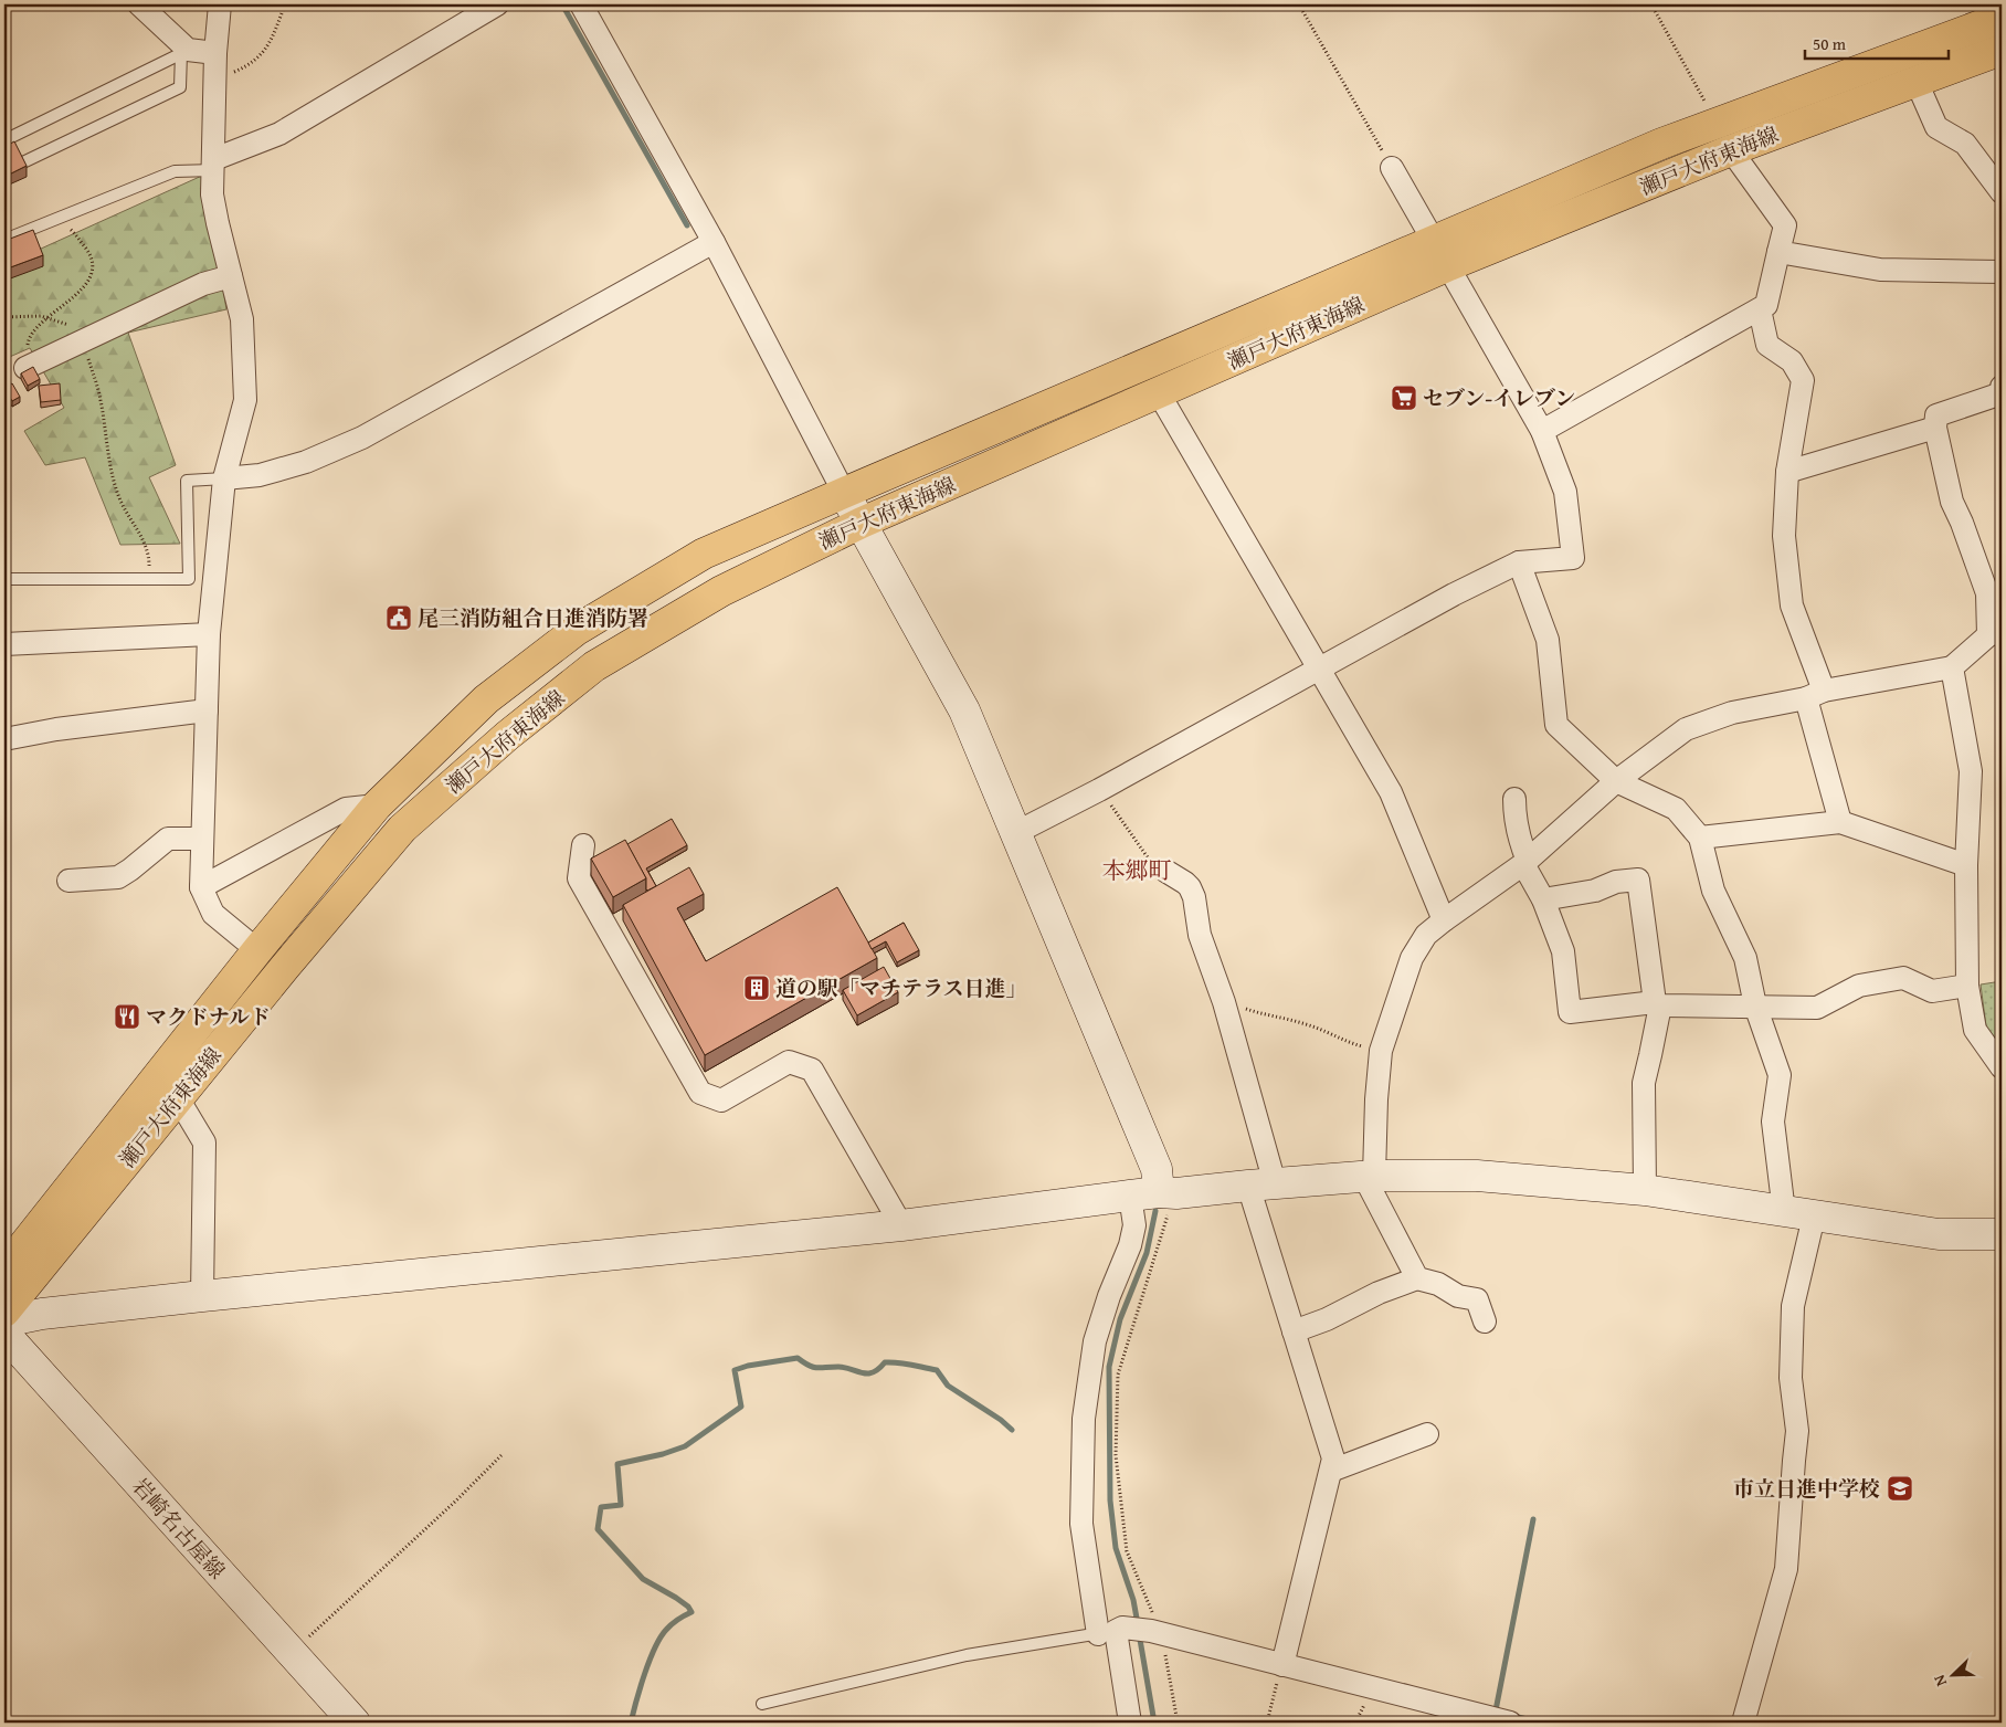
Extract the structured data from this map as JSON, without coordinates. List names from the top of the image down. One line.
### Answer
{"streets":{"main road":["瀬戸大府東海線"],"street":["岩崎名古屋線"]},"districts":["本郷町"],"places":{"supermarket":["セブン-イレブン"],"public building":["尾三消防組合日進消防署"],"building":["道の駅「マチテラス日進」"],"restaurant":["マクドナルド"],"school or university":["市立日進中学校"]},"scale_bar":"50 m","north":"bottom left"}
